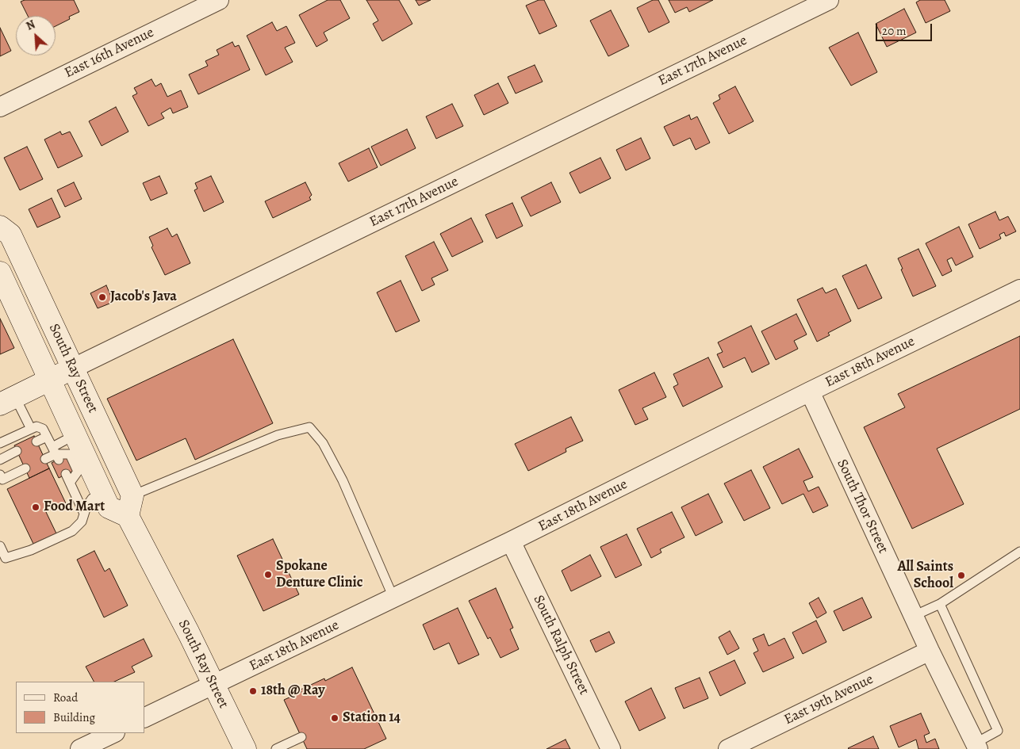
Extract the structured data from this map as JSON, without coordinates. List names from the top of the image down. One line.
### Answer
{"streets":{"main road":["East 17th Avenue","South Ray Street"],"street":["East 16th Avenue","East 18th Avenue","South Thor Street","South Ralph Street","East 19th Avenue"]},"crossings":[["East 17th Avenue","South Ray Street"],["East 18th Avenue","South Ray Street"],["East 18th Avenue","South Thor Street"],["East 18th Avenue","South Ralph Street"],["South Thor Street","East 19th Avenue"]],"places":["Jacob's Java","Food Mart","Spokane Denture Clinic","All Saints School","18th @ Ray","Station 14"],"legend":["Road","Building"],"scale_bar":"20 m","north":"top left"}
